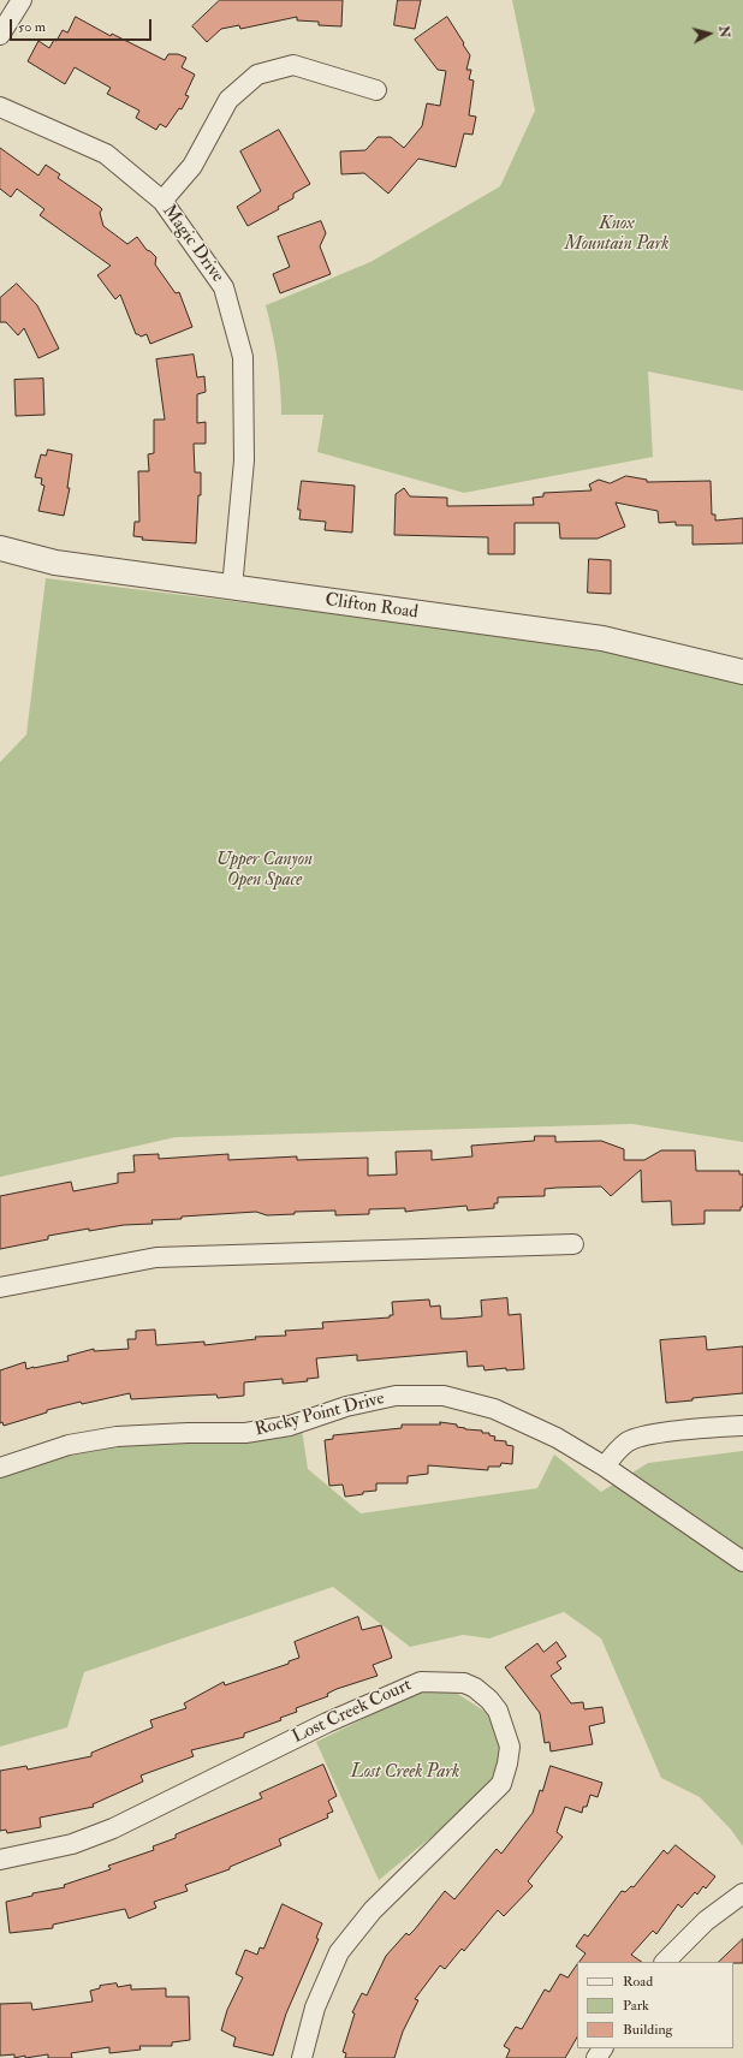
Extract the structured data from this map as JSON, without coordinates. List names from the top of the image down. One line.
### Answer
{"streets":{"street":["Magic Drive","Clifton Road","Rocky Point Drive","Lost Creek Court"]},"crossings":[["Magic Drive","Clifton Road"]],"parks":["Knox Mountain Park","Upper Canyon Open Space","Lost Creek Park"],"legend":["Road","Park","Building"],"scale_bar":"50 m","north":"right"}
